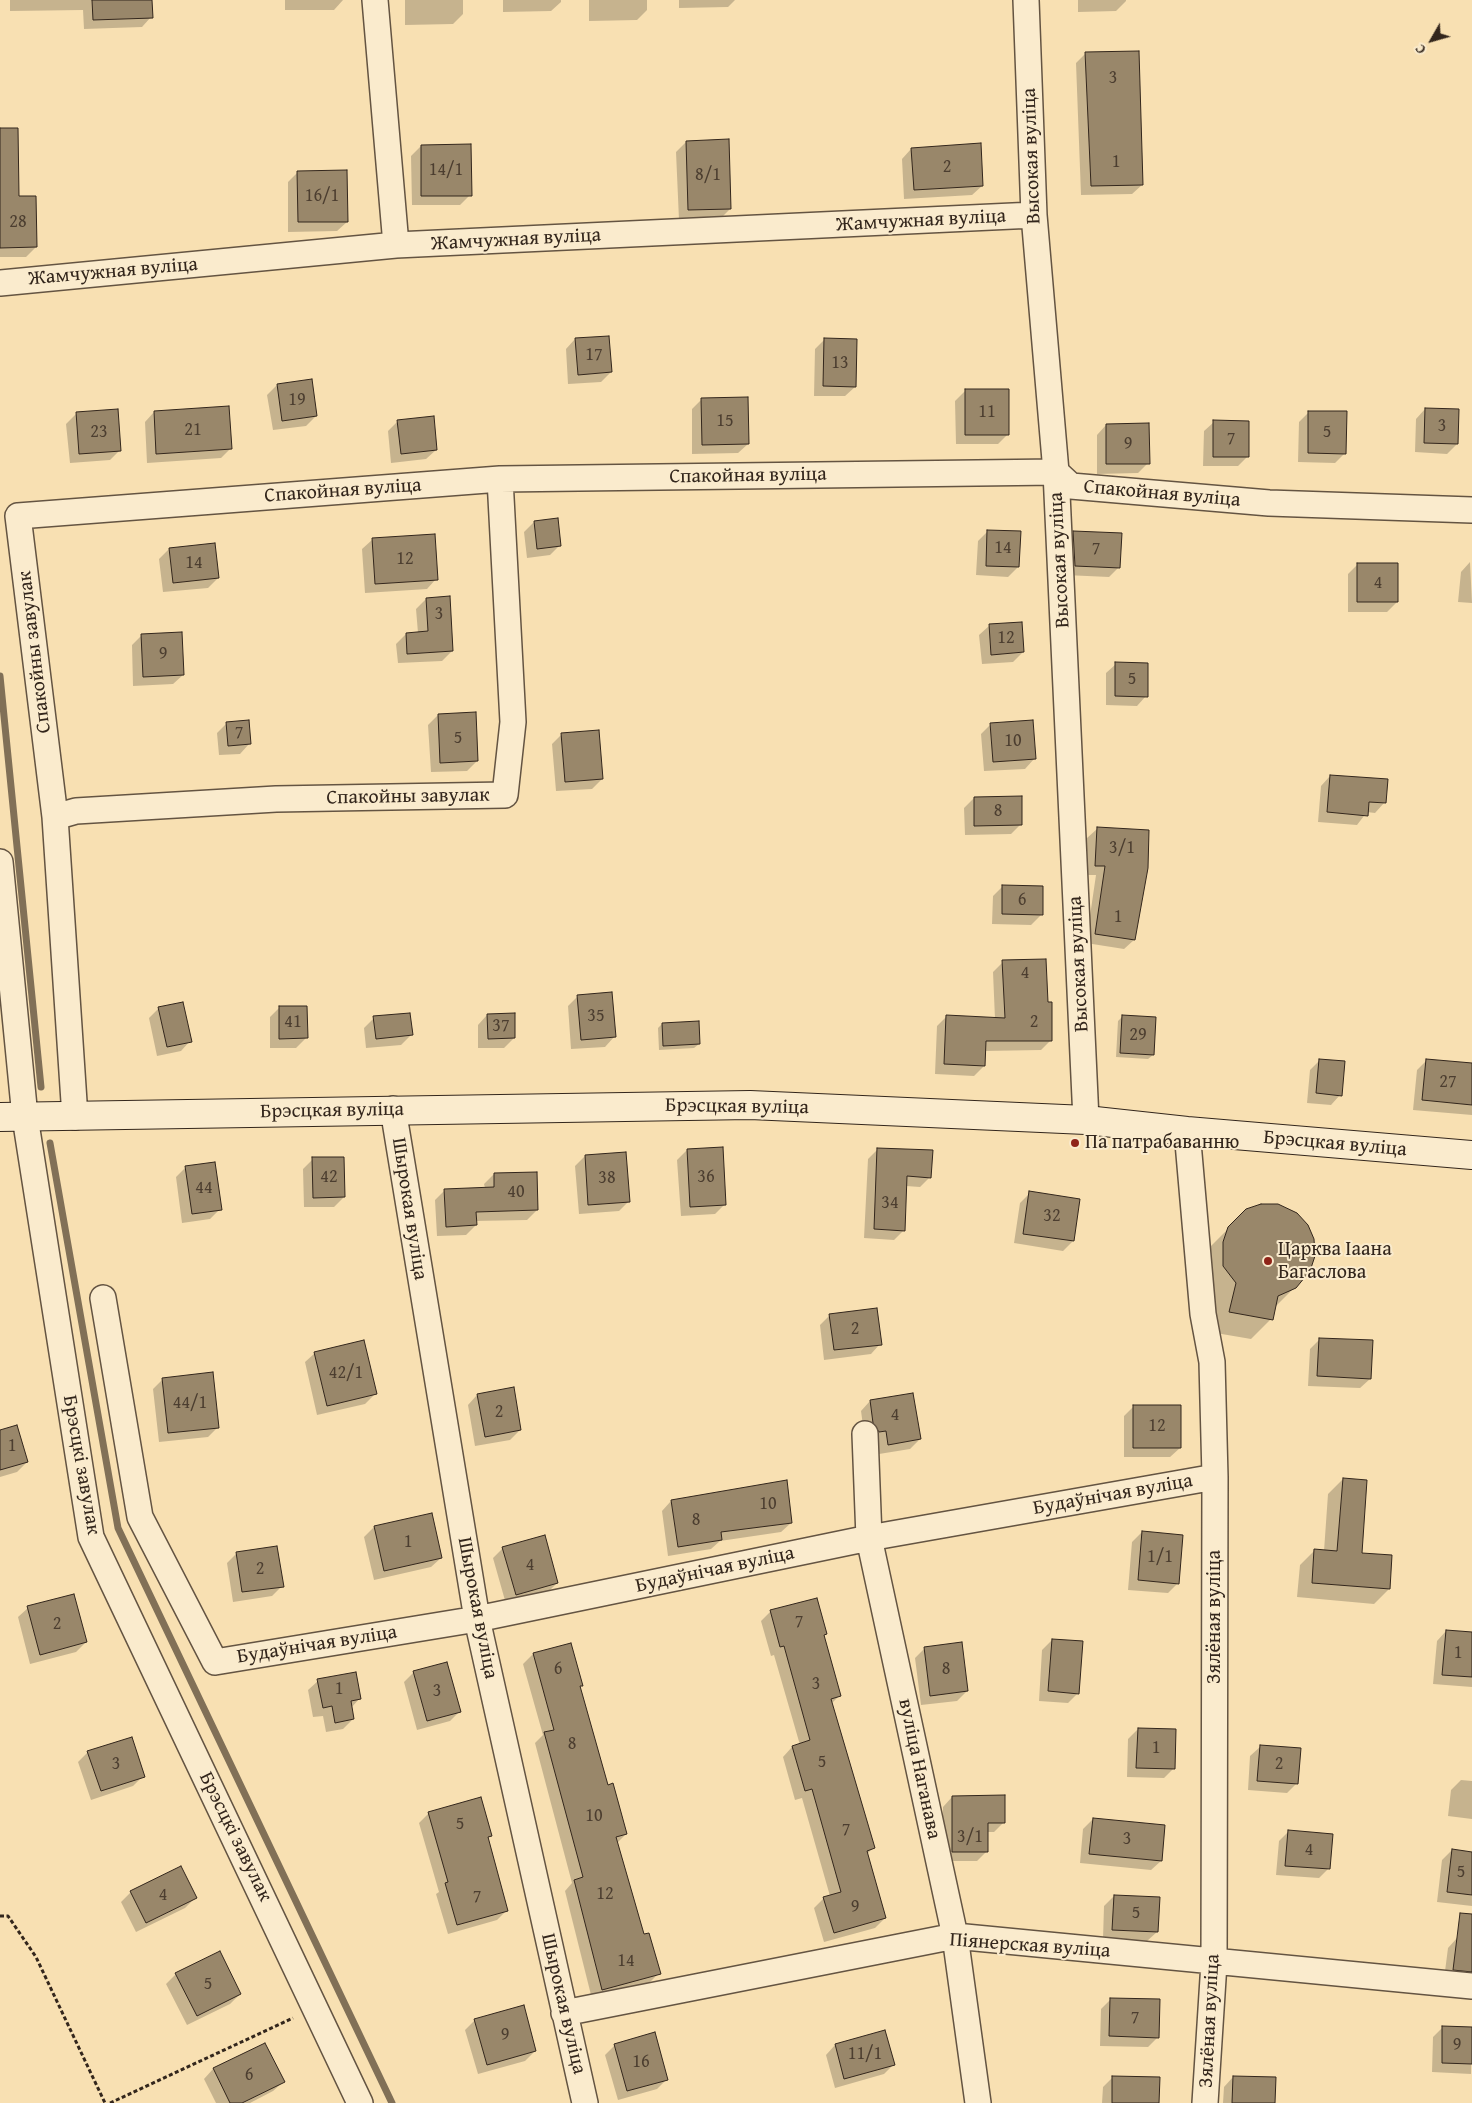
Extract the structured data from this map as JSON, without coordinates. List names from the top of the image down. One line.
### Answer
{"streets":{"street":["Высокая вуліца","Жамчужная вуліца","Спакойная вуліца","Спакойны завулак","Брэсцкая вуліца","Шырокая вуліца","Брэсцкі завулак","Будаўнічая вуліца","Зялёная вуліца","вуліца Наганава","Піянерская вуліца"]},"crossings":[["Высокая вуліца","Жамчужная вуліца"],["Высокая вуліца","Спакойная вуліца"],["Высокая вуліца","Брэсцкая вуліца"],["Спакойная вуліца","Спакойны завулак"],["Спакойны завулак","Брэсцкая вуліца"],["Брэсцкая вуліца","Шырокая вуліца"],["Брэсцкая вуліца","Брэсцкі завулак"],["Брэсцкая вуліца","Зялёная вуліца"],["Шырокая вуліца","Будаўнічая вуліца"],["Шырокая вуліца","Піянерская вуліца"],["Будаўнічая вуліца","Зялёная вуліца"],["Будаўнічая вуліца","вуліца Наганава"],["Зялёная вуліца","Піянерская вуліца"],["вуліца Наганава","Піянерская вуліца"]],"places":["Па патрабаванню","Царква Іаана Багаслова"],"house_numbers":["3","1","2","14/1","8/1","16/1","28","17","13","19","11","15","3","21","23","5","7","9","14","7","12","14","4","3","12","9","5","7","5","10","8","3/1","6","1","4","35","41","2","37","29","27","42","36","38","44","40","34","32","2","42/1","44/1","2","4","12","1","10","8","1","1/1","4","2","7","2","1","6","8","3","1","3","8","1","5","3","2","10","5","7","3/1","3","4","5","12","4","7","9","5","14","5","7","9","9","11/1","16","6"],"north":"bottom left"}
